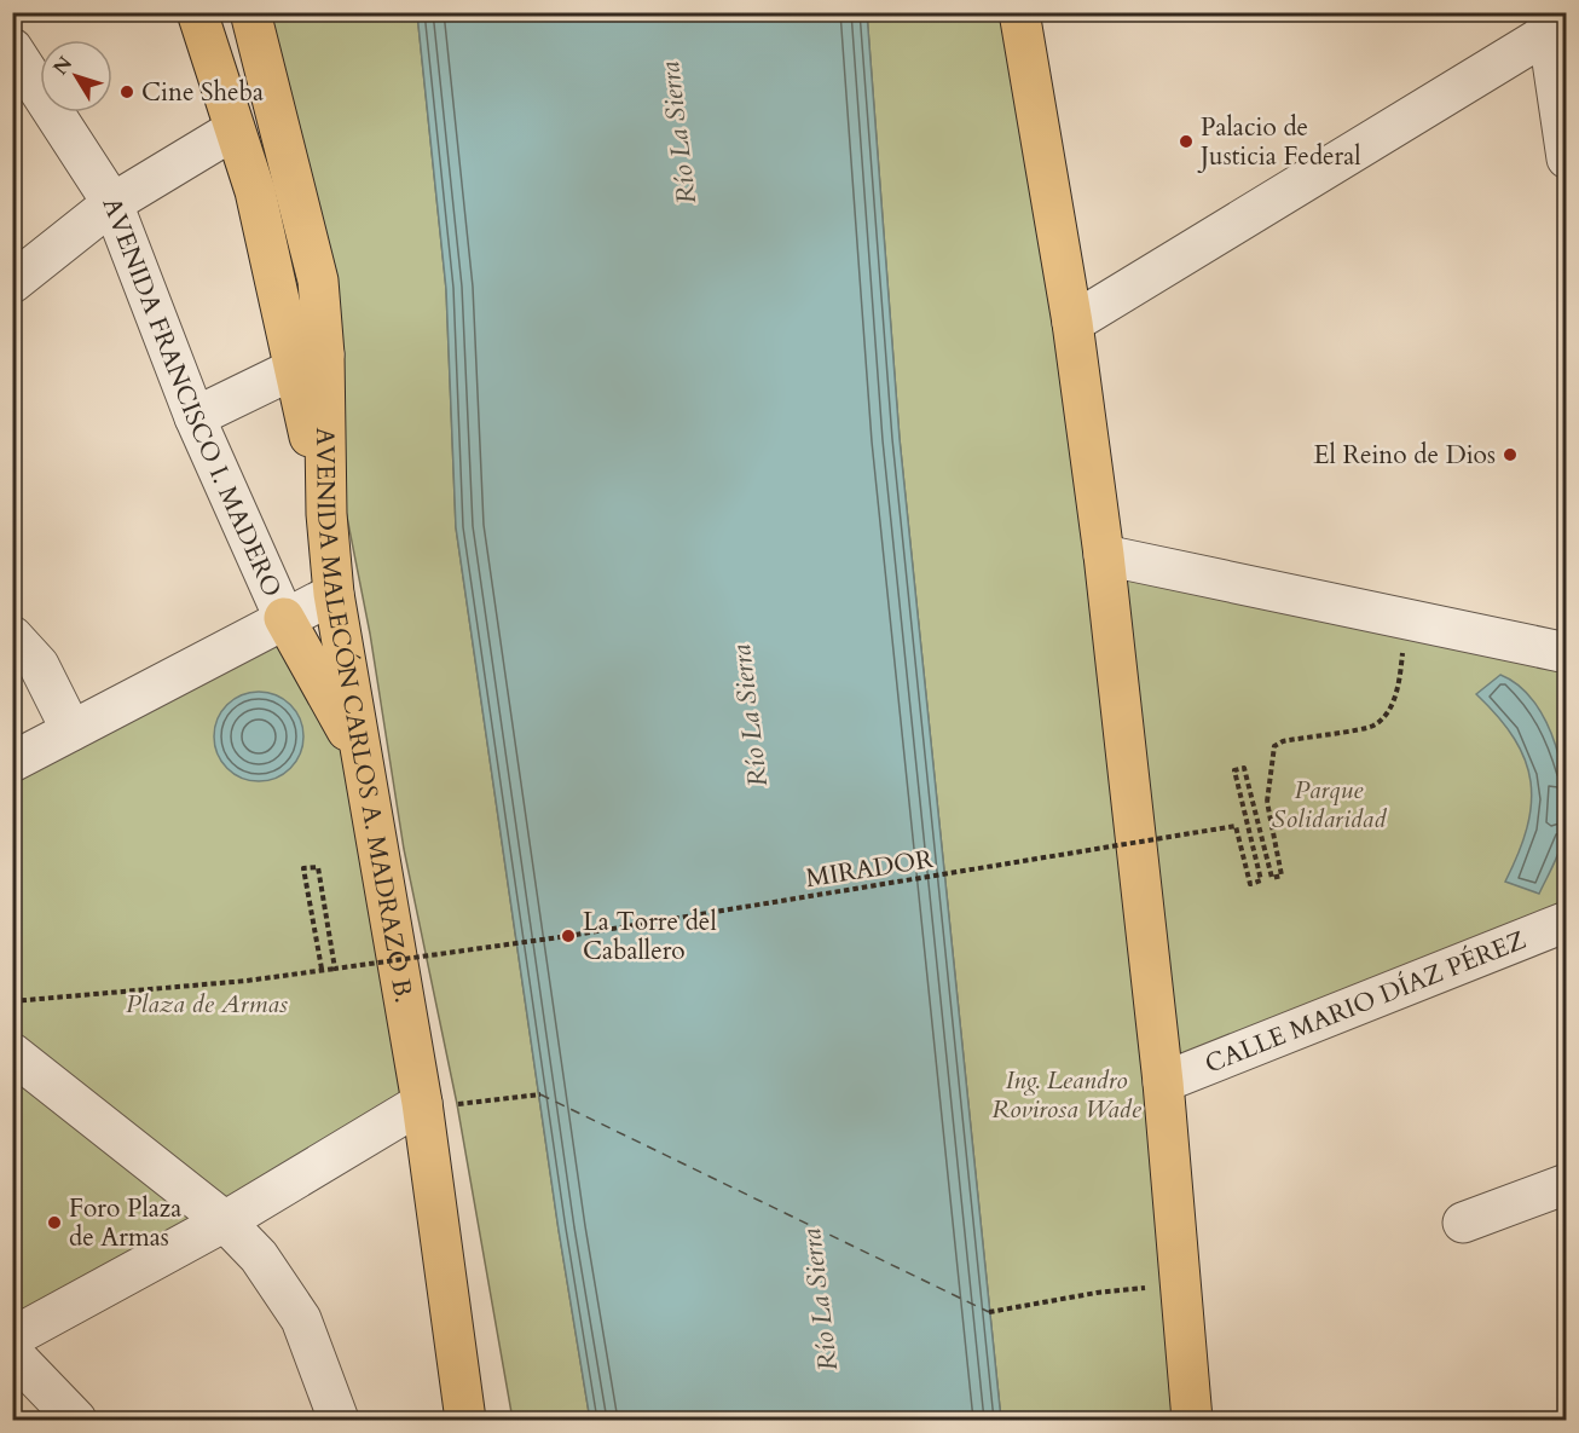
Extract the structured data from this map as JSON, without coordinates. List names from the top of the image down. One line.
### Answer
{"streets":{"main road":["AVENIDA FRANCISCO I. MADERO","AVENIDA MALECÓN CARLOS A. MADRAZO B."],"street":["CALLE MARIO DÍAZ PÉREZ"],"path":["MIRADOR"]},"crossings":[["AVENIDA FRANCISCO I. MADERO","AVENIDA MALECÓN CARLOS A. MADRAZO B."]],"water":["Río La Sierra"],"parks":["Parque Solidaridad","Plaza de Armas","Ing. Leandro Rovirosa Wade"],"places":["Cine Sheba","Palacio de Justicia Federal","El Reino de Dios","La Torre del Caballero","Foro Plaza de Armas"],"north":"top left"}
